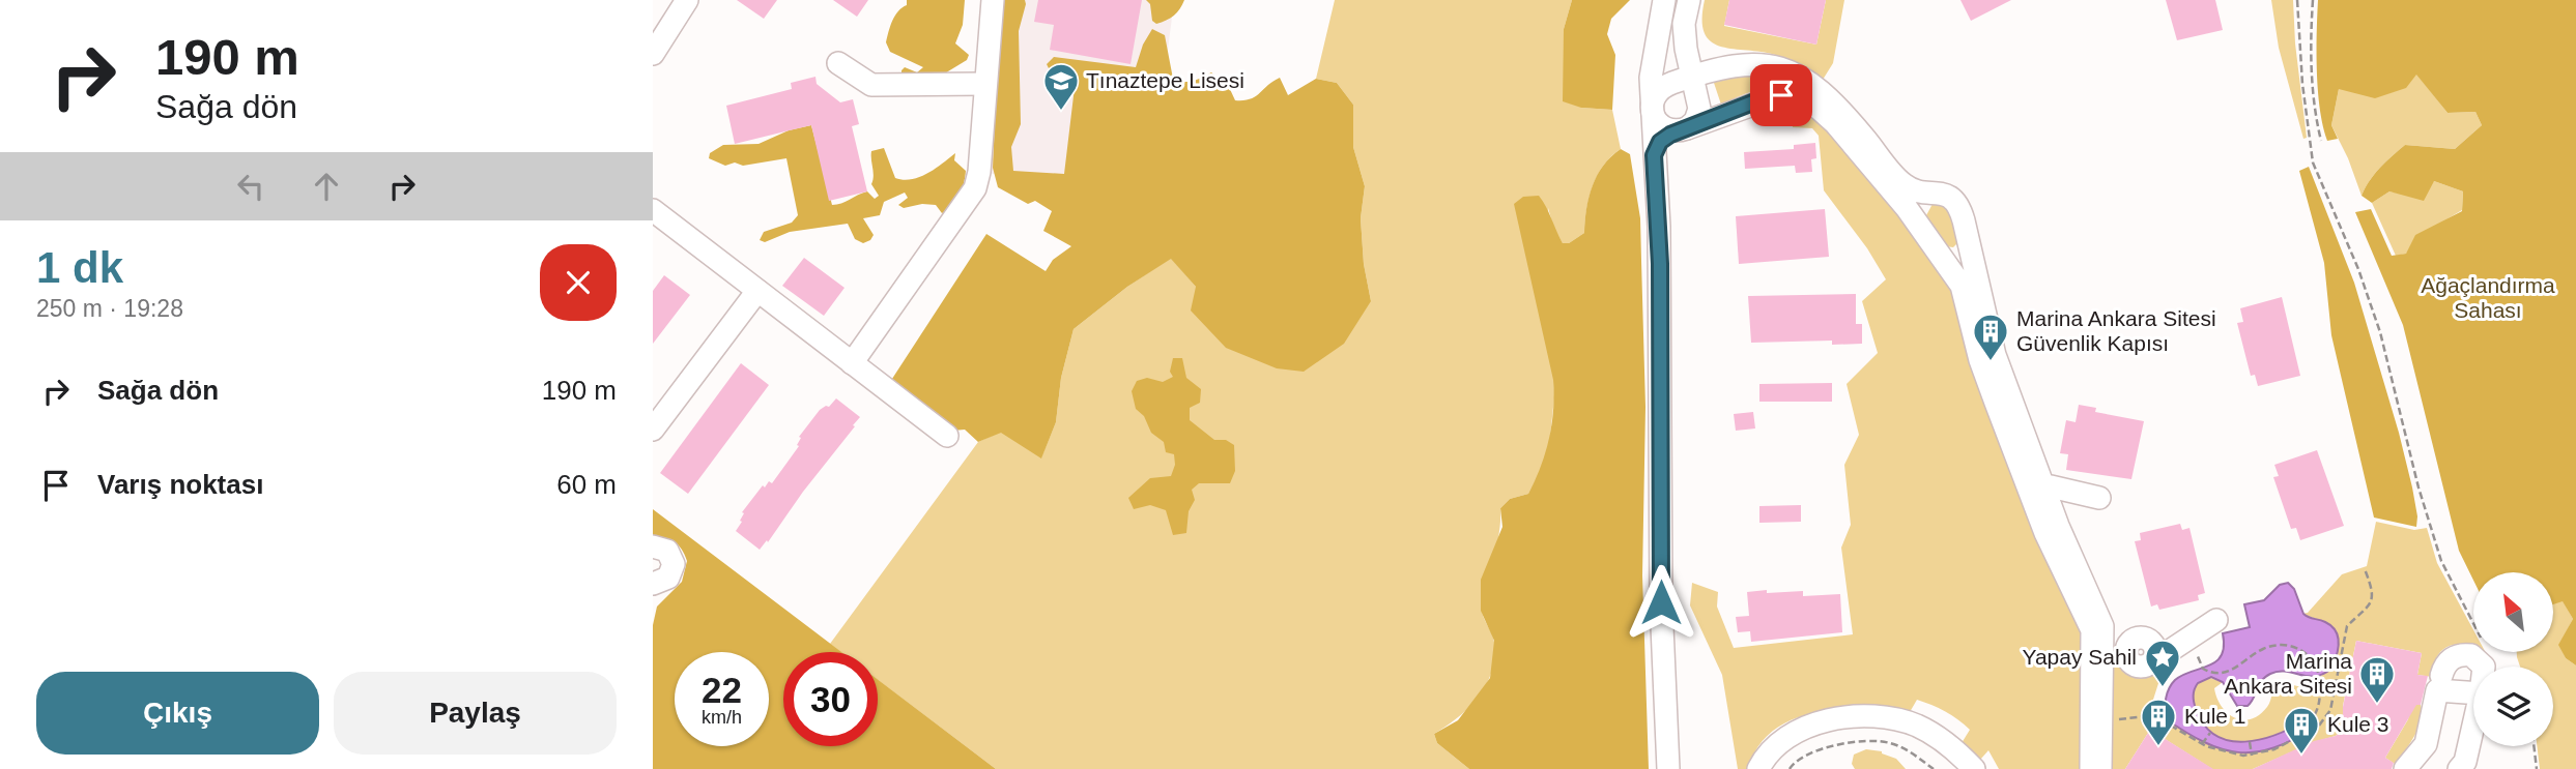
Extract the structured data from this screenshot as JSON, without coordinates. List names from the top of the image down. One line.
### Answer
{"parks":["Ağaçlandırma Sahası"],"places":{"school or university":["Tınaztepe Lisesi"],"building":["Marina Ankara Sitesi Güvenlik Kapısı","Marina Ankara Sitesi","Kule 1","Kule 3"],"place":["Yapay Sahil"]},"north":"top left","page":{"turn":["190 m","Sağa dön"],"heading":["1 dk","250 m · 19:28"],"list":[{"name":"Sağa dön","value":"190 m"},{"name":"Varış noktası","value":"60 m"}],"speed":"22 km/h","limit":"30","buttons":["Çıkış","Paylaş"]}}
